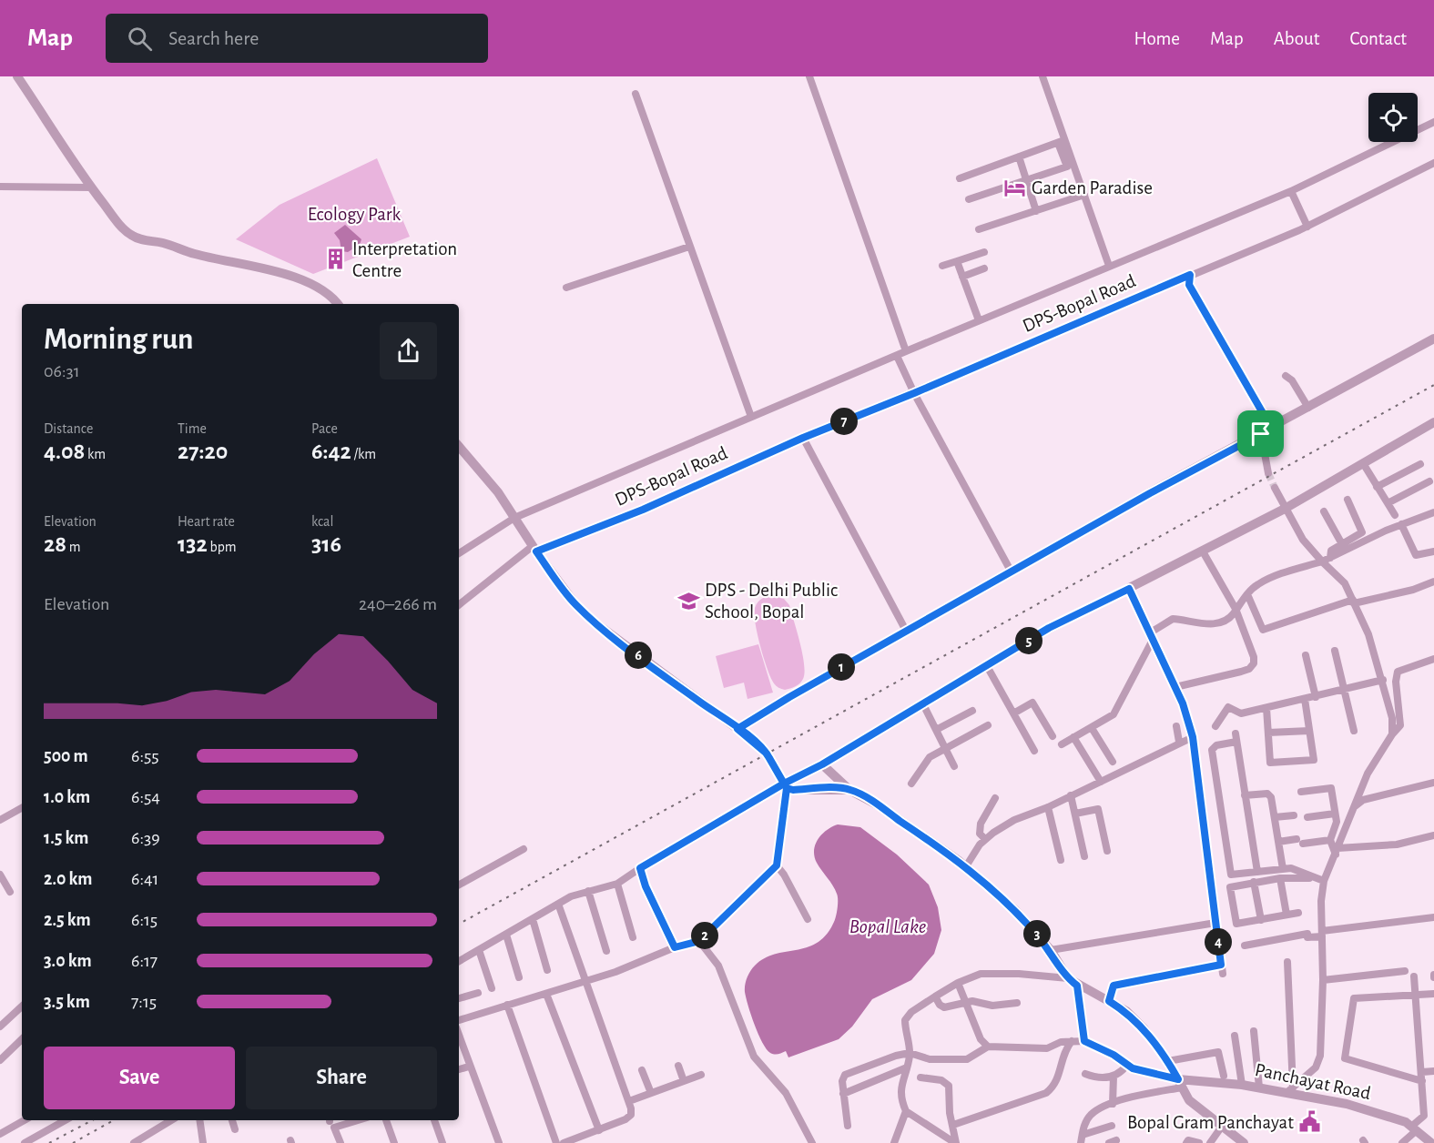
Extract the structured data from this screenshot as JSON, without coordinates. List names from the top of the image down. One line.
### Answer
{"streets":{"street":["DPS-Bopal Road","Panchayat Road"]},"water":["Bopal Lake"],"parks":["Ecology Park"],"places":{"hotel":["Garden Paradise"],"building":["Interpretation Centre"],"school or university":["DPS - Delhi Public School, Bopal"],"public building":["Bopal Gram Panchayat"]},"page":{"header":"Map","search":"Search here","nav":["Home","Map","About","Contact"],"heading":["Morning run","06:31"],"stats":[["Distance","4.08 km"],["Time","27:20"],["Pace","6:42 /km"],["Elevation","28 m"],["Heart rate","132 bpm"],["kcal","316"]],"pins":["7","5","6","1","3","2","4"],"chart":["Elevation","240–266 m"],"list":[{"name":"500 m","note":"6:55"},{"name":"1.0 km","note":"6:54"},{"name":"1.5 km","note":"6:39"},{"name":"2.0 km","note":"6:41"},{"name":"2.5 km","note":"6:15"},{"name":"3.0 km","note":"6:17"},{"name":"3.5 km","note":"7:15"}],"buttons":["Save","Share"]}}
